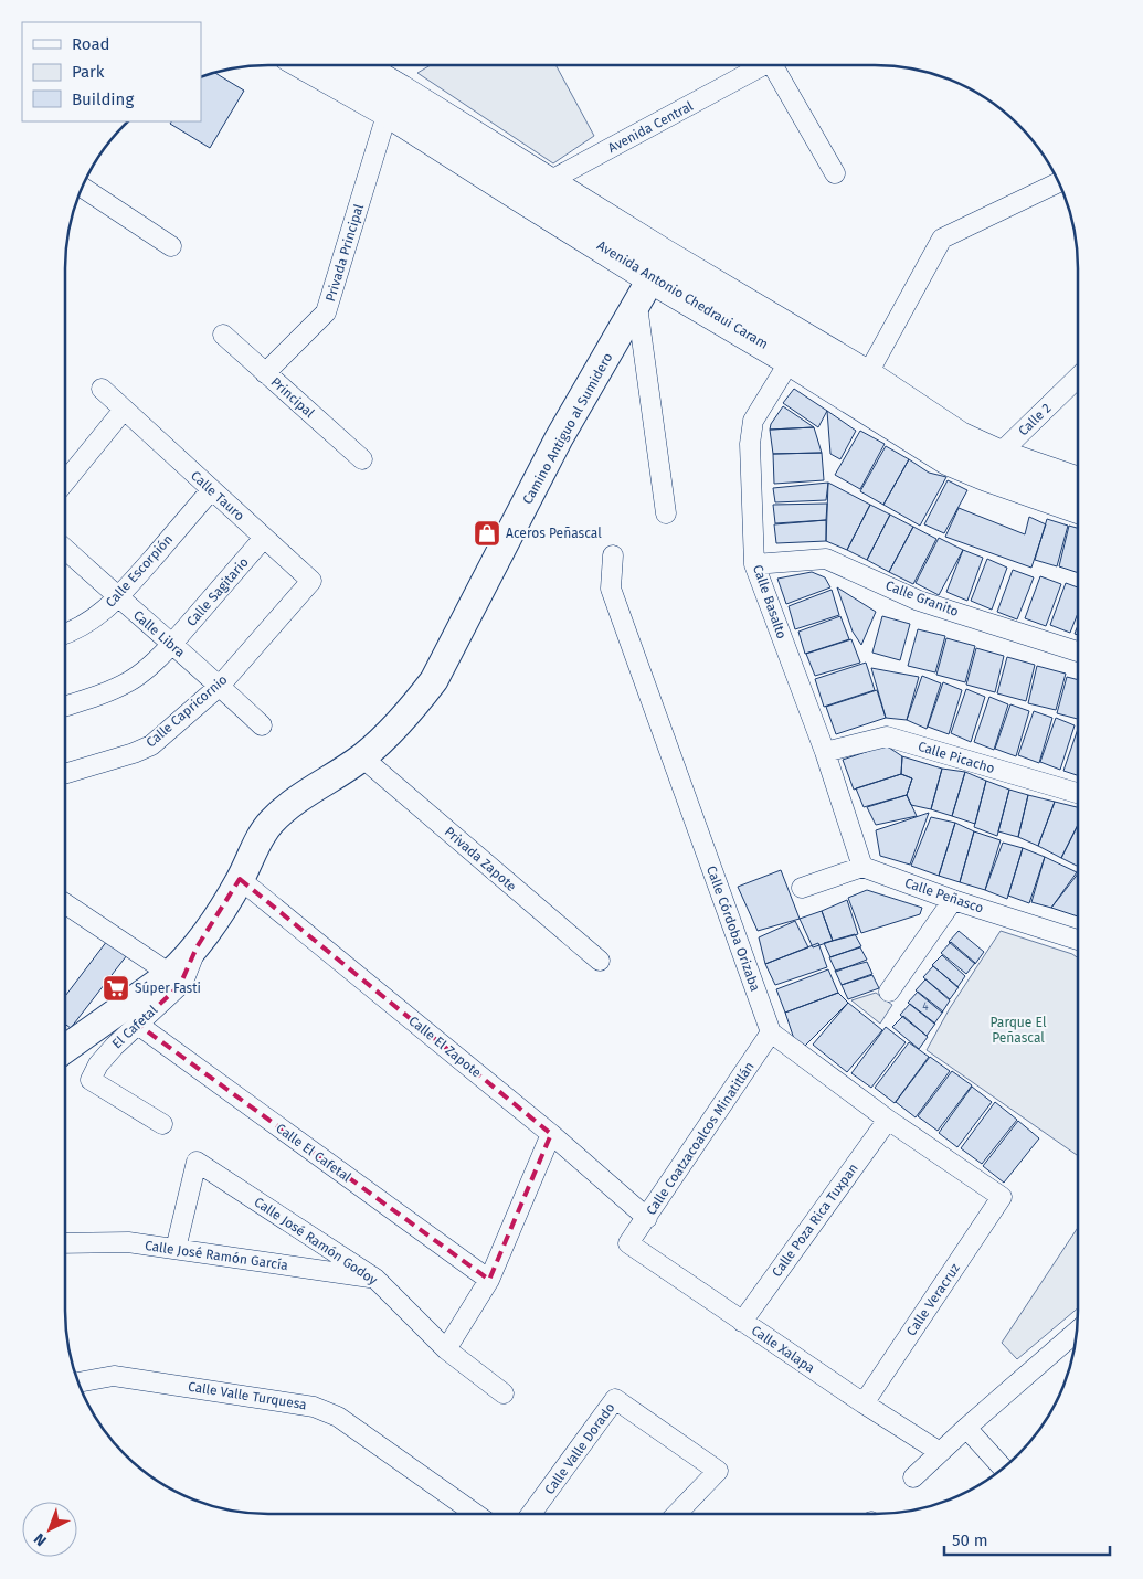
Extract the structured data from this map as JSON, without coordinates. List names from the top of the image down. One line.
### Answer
{"streets":{"main road":["Avenida Antonio Chedraui Caram","Camino Antiguo al Sumidero"],"street":["Avenida Central","Privada Principal","Principal","Calle 2","Calle Tauro","Calle Escorpión","Calle Sagitario","Calle Granito","Calle Basalto","Calle Libra","Calle Capricornio","Calle Picacho","Privada Zapote","Calle Peñasco","Calle Córdoba Orizaba","El Cafetal","Calle El Zapote","Calle Coatzacoalcos Minatitlán","Calle El Cafetal","Calle Poza Rica Tuxpan","Calle José Ramón Godoy","Calle José Ramón García","Calle Veracruz","Calle Xalapa","Calle Valle Turquesa","Calle Valle Dorado"]},"crossings":[["Avenida Central","Avenida Antonio Chedraui Caram"],["Privada Principal","Avenida Antonio Chedraui Caram"],["Privada Principal","Principal"],["Avenida Antonio Chedraui Caram","Calle 2"],["Avenida Antonio Chedraui Caram","Camino Antiguo al Sumidero"],["Avenida Antonio Chedraui Caram","Calle Basalto"],["Camino Antiguo al Sumidero","Privada Zapote"],["Camino Antiguo al Sumidero","El Cafetal"],["Camino Antiguo al Sumidero","Calle El Zapote"],["Calle Tauro","Calle Escorpión"],["Calle Tauro","Calle Sagitario"],["Calle Tauro","Calle Capricornio"],["Calle Escorpión","Calle Libra"],["Calle Sagitario","Calle Libra"],["Calle Granito","Calle Basalto"],["Calle Basalto","Calle Picacho"],["Calle Basalto","Calle Peñasco"],["Calle Libra","Calle Capricornio"],["Calle Córdoba Orizaba","Calle Coatzacoalcos Minatitlán"],["El Cafetal","Calle El Cafetal"],["Calle El Zapote","Calle Coatzacoalcos Minatitlán"],["Calle Coatzacoalcos Minatitlán","Calle Xalapa"],["Calle Poza Rica Tuxpan","Calle Veracruz"],["Calle Poza Rica Tuxpan","Calle Xalapa"],["Calle José Ramón Godoy","Calle José Ramón García"],["Calle Veracruz","Calle Xalapa"]],"parks":["Parque El Peñascal"],"places":{"shop":["Aceros Peñascal"],"supermarket":["Súper Fasti"]},"house_numbers":["4"],"legend":["Road","Park","Building"],"scale_bar":"50 m","north":"bottom left"}
